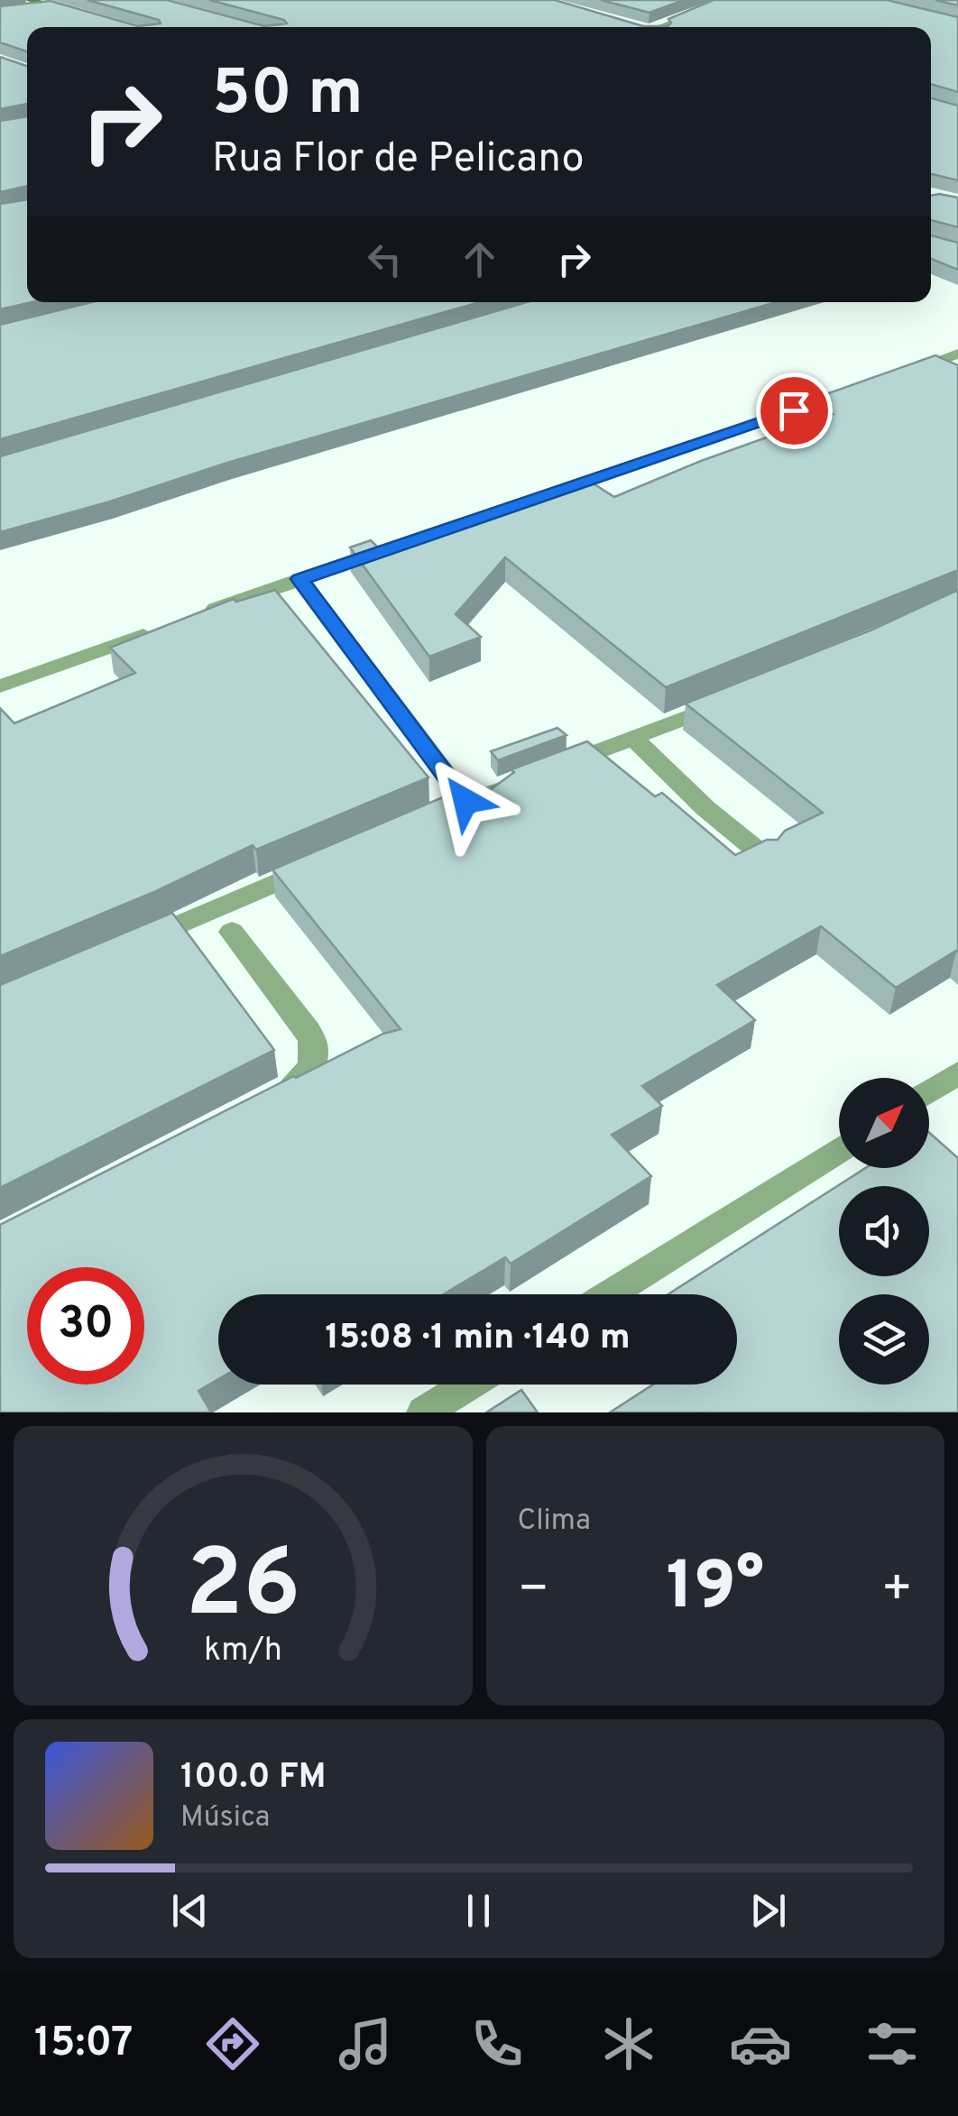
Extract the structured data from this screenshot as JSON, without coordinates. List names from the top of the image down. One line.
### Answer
{"north":"top right","page":{"turn":["50 m","Rua Flor de Pelicano"],"limit":"30","trip":"15:08 · 1 min · 140 m","tile":"Clima","heat":["−","19°","+"],"song":["100.0 FM","Música"],"tabs":"15:07","gauge":["26","km/h"]}}
